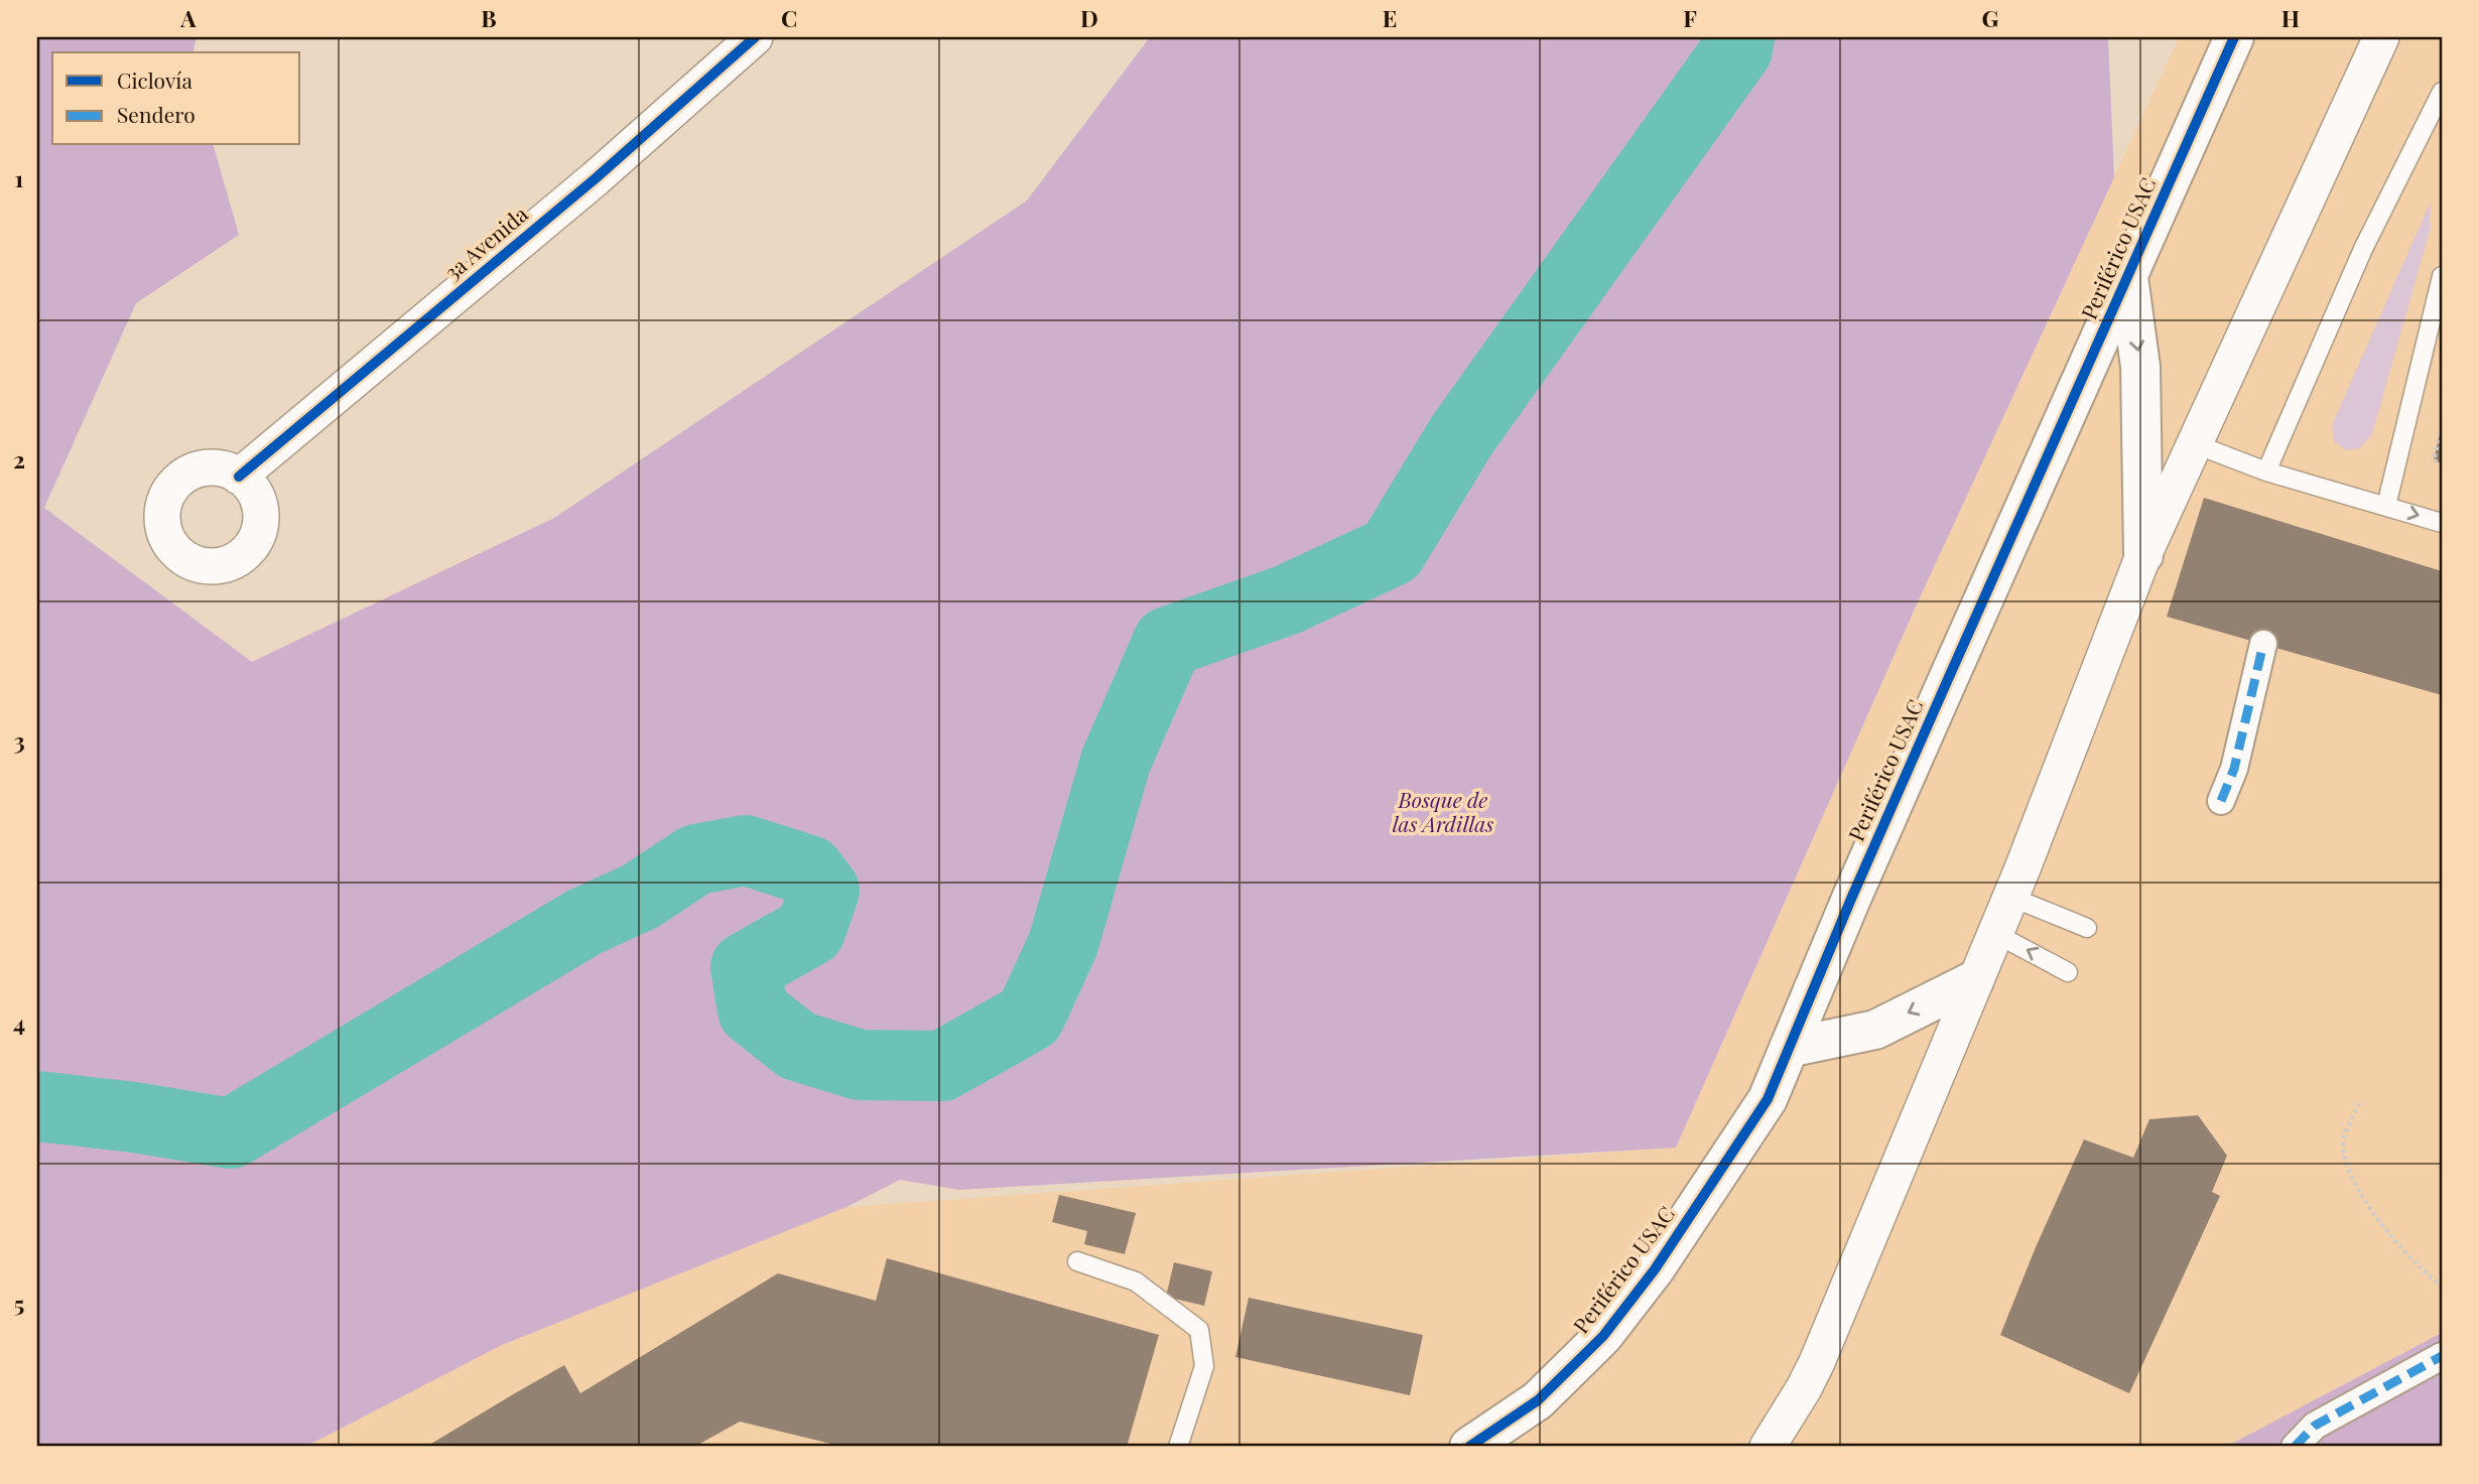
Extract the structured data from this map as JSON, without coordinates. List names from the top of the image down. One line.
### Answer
{"streets":{"street":["3a Avenida","Periférico USAC"]},"parks":["Bosque de las Ardillas"],"legend":["Ciclovía","Sendero"],"grid":{"columns":["A","B","C","D","E","F","G","H"],"rows":["1","2","3","4","5"]}}
